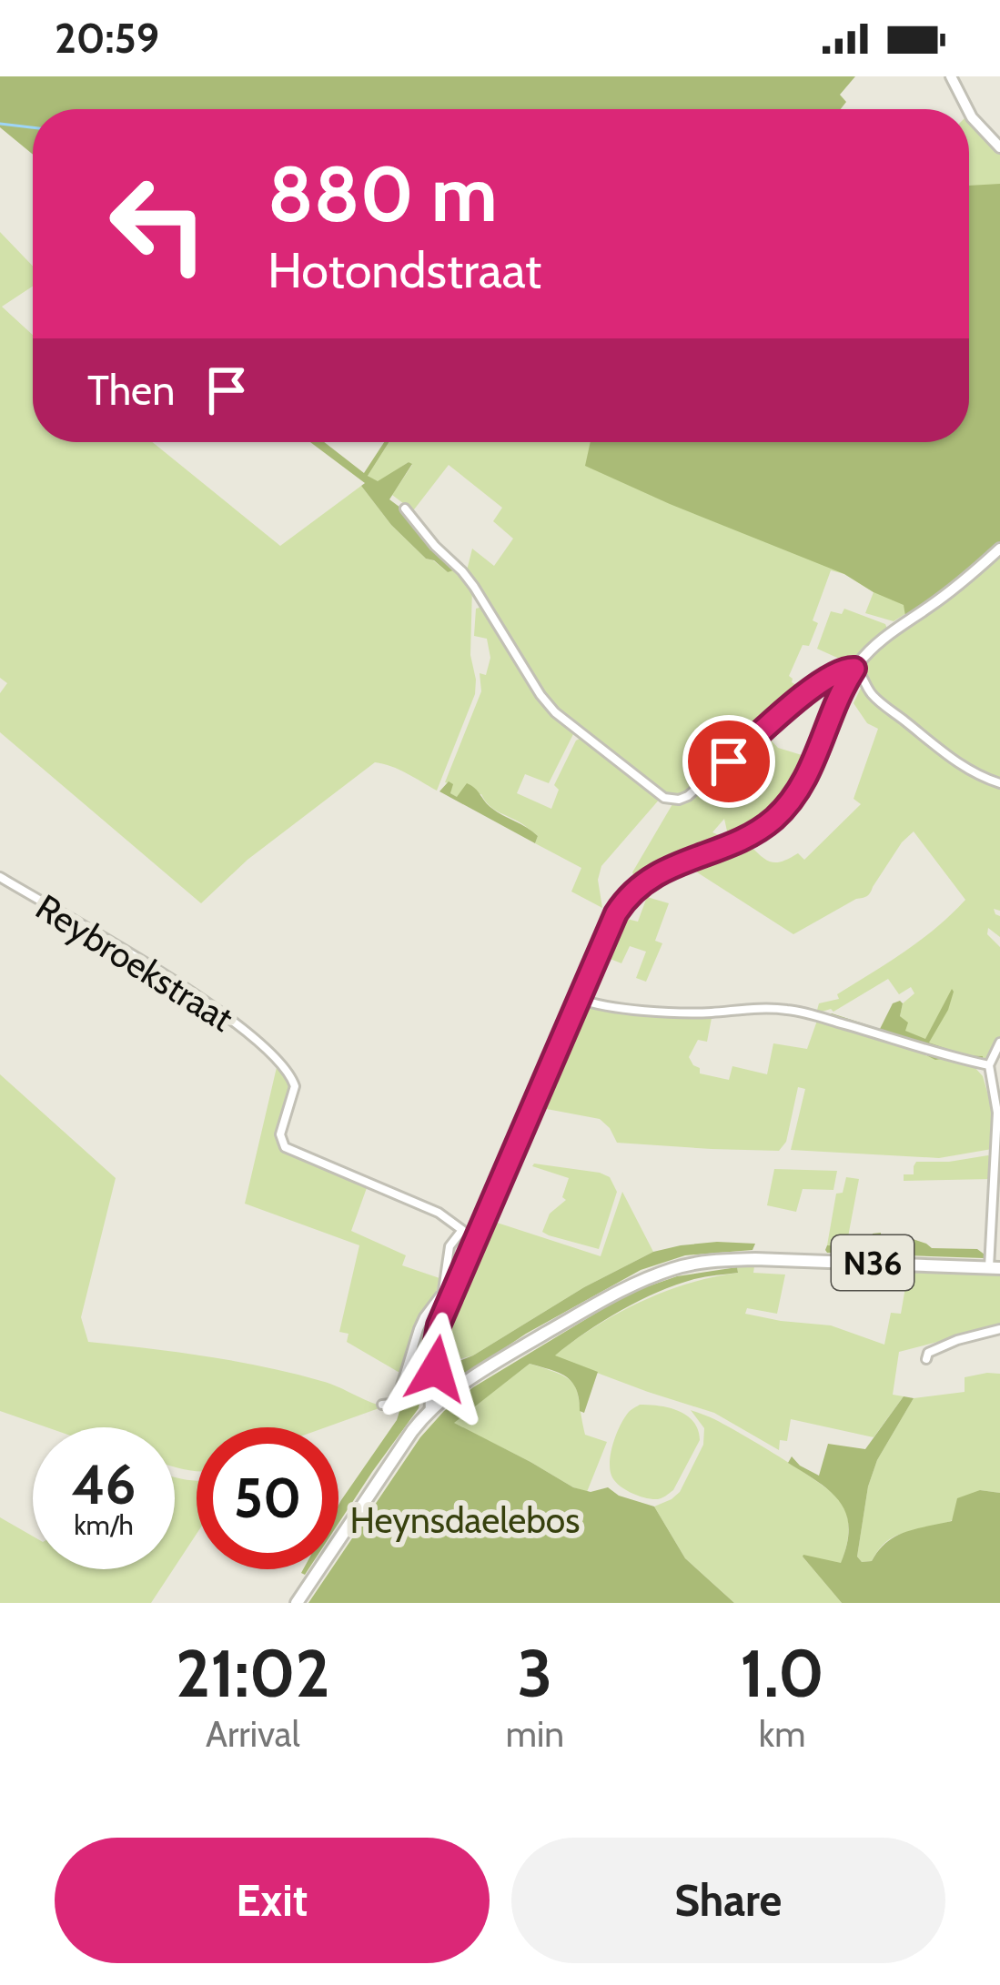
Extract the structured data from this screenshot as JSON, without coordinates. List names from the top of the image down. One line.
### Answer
{"streets":{"main road":["N36"],"street":["Reybroekstraat"]},"parks":["Heynsdaelebos"],"page":{"status":"20:59","turn":["880 m","Hotondstraat"],"then":"Then","speed":"46 km/h","limit":"50","eta":["21:02","Arrival","3","min","1.0","km"],"buttons":["Exit","Share"]}}
